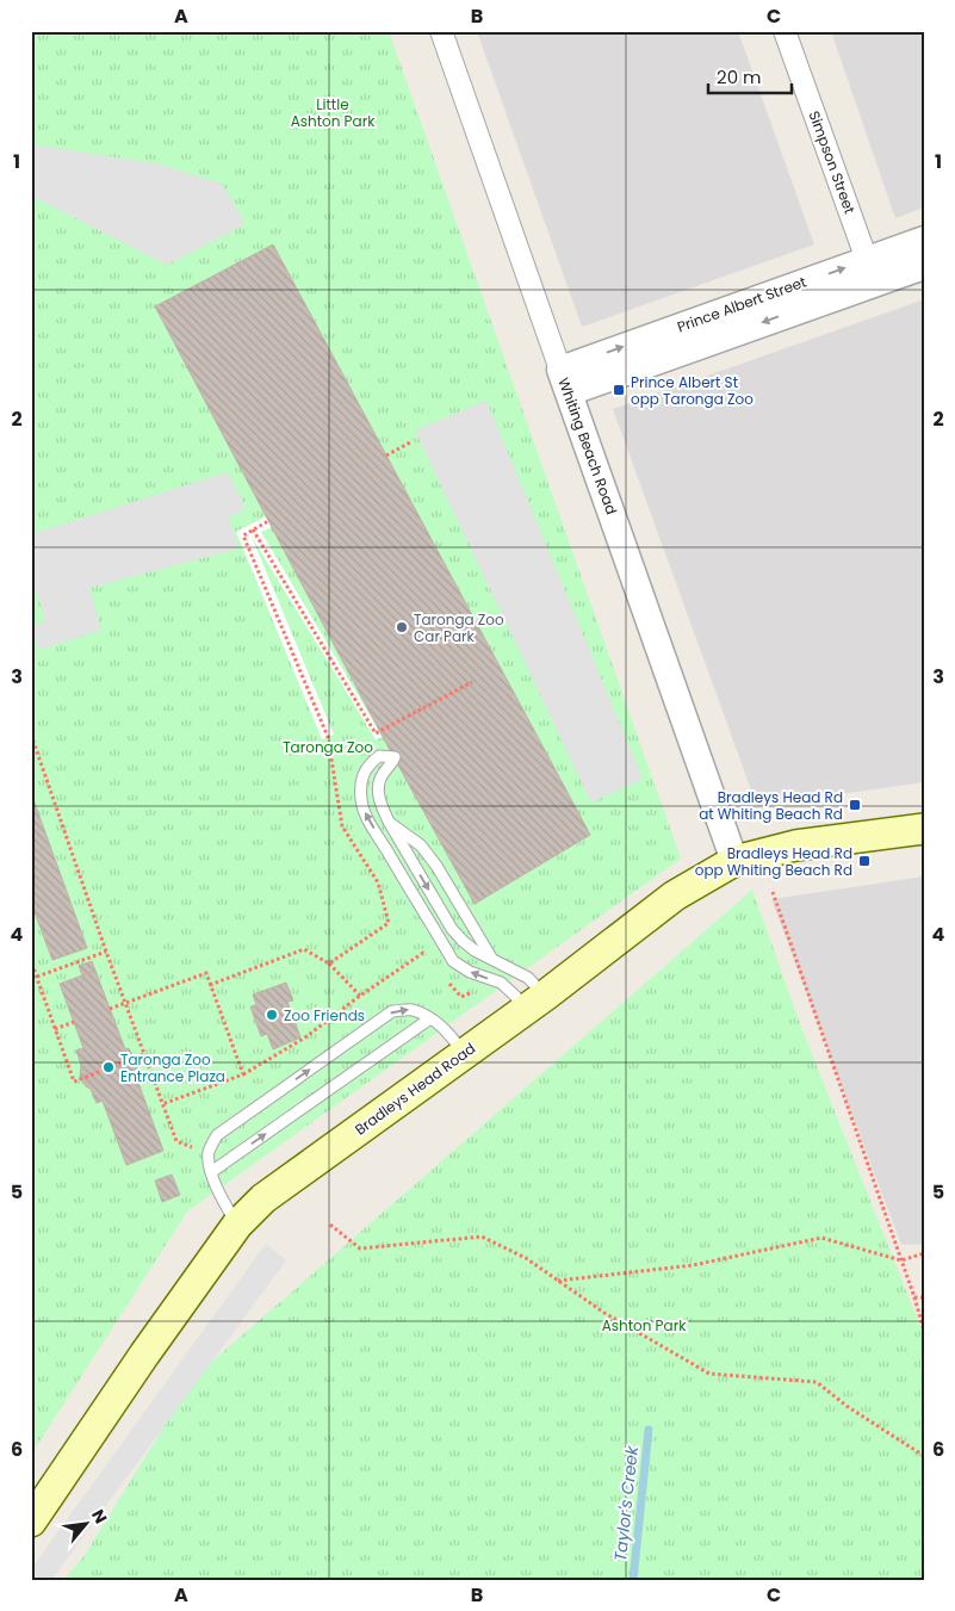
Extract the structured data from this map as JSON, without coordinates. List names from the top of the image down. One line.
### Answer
{"streets":{"main road":["Bradleys Head Road"],"street":["Simpson Street","Prince Albert Street","Whiting Beach Road"]},"crossings":[["Simpson Street","Prince Albert Street"],["Prince Albert Street","Whiting Beach Road"],["Whiting Beach Road","Bradleys Head Road"]],"water":["Taylor's Creek"],"parks":["Little Ashton Park","Taronga Zoo","Ashton Park"],"places":{"transit":["Prince Albert St opp Taronga Zoo","Bradleys Head Rd at Whiting Beach Rd","Bradleys Head Rd opp Whiting Beach Rd"],"other":["Taronga Zoo Car Park","Zoo Friends","Taronga Zoo Entrance Plaza"]},"scale_bar":"20 m","north":"top right","grid":{"columns":["A","B","C"],"rows":["1","2","3","4","5","6"]}}
